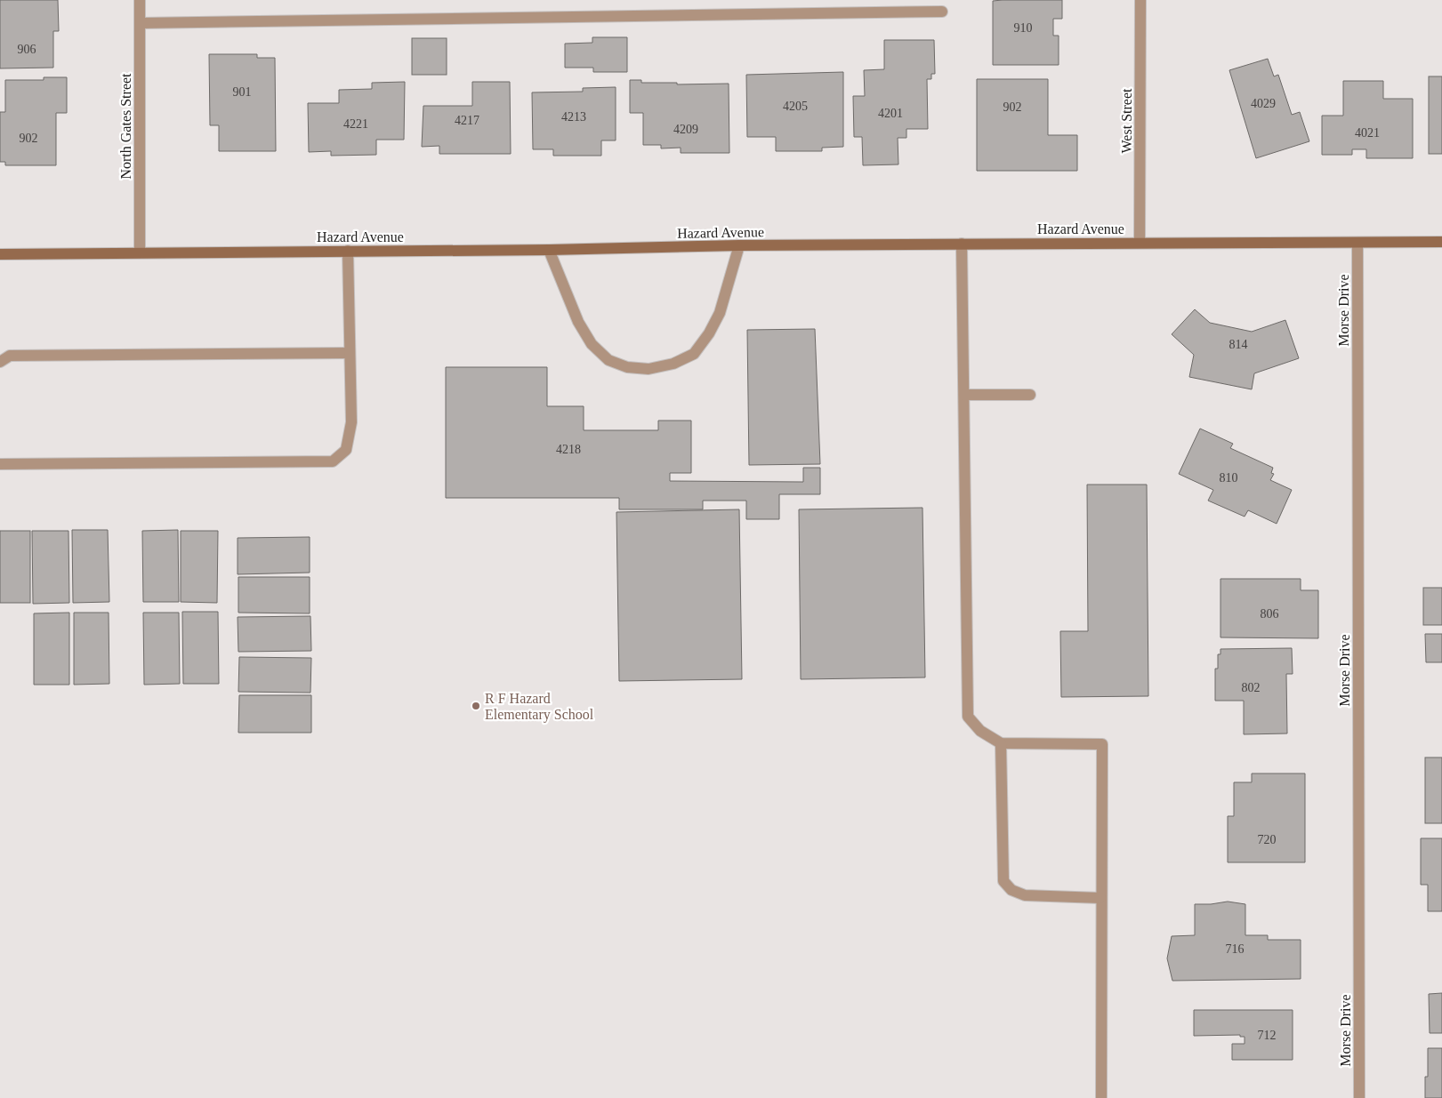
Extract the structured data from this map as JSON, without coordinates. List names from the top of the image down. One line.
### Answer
{"streets":{"street":["West Street","North Gates Street","Hazard Avenue","Morse Drive"]},"crossings":[["West Street","Hazard Avenue"],["North Gates Street","Hazard Avenue"],["Hazard Avenue","Morse Drive"]],"places":["R F Hazard Elementary School"],"house_numbers":["910","906","901","4029","4205","902","4201","4213","4217","4221","4209","4021","902","814","4218","810","806","802","720","716","712"]}
